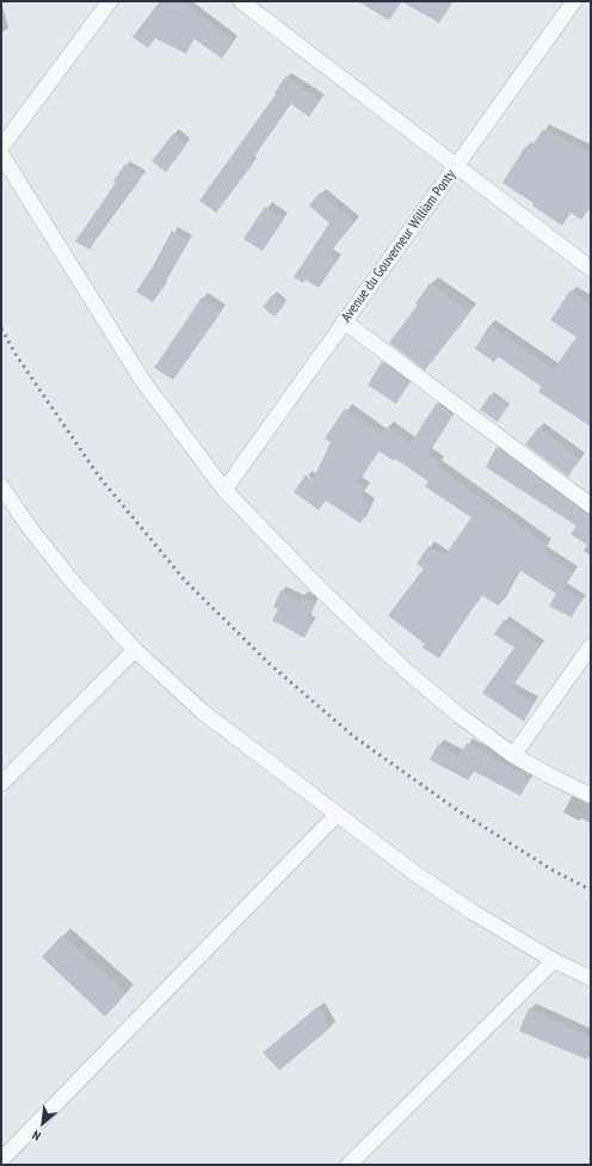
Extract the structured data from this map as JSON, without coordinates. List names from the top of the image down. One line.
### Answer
{"streets":{"street":["Avenue du Gouverneur William Ponty"]},"north":"bottom left"}
